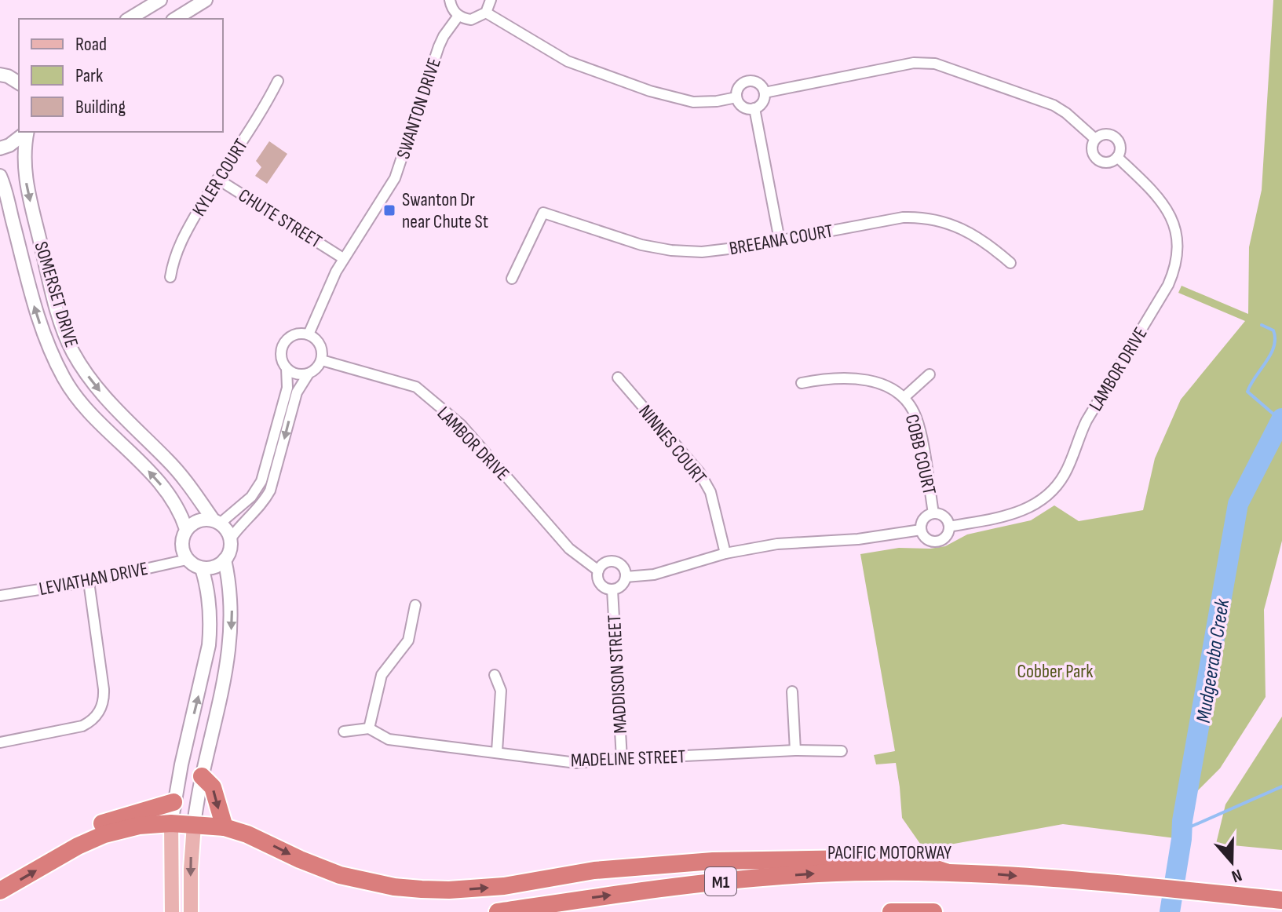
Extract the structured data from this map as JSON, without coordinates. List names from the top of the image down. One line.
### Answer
{"streets":{"highway":["PACIFIC MOTORWAY","M1"],"main road":["SOMERSET DRIVE"],"street":["SWANTON DRIVE","KYLER COURT","CHUTE STREET","BREEANA COURT","LAMBOR DRIVE","NINNES COURT","COBB COURT","LEVIATHAN DRIVE","MADDISON STREET","MADELINE STREET"]},"crossings":[["SWANTON DRIVE","CHUTE STREET"],["SWANTON DRIVE","LAMBOR DRIVE"],["KYLER COURT","CHUTE STREET"],["SOMERSET DRIVE","LEVIATHAN DRIVE"],["LAMBOR DRIVE","NINNES COURT"],["LAMBOR DRIVE","COBB COURT"],["LAMBOR DRIVE","MADDISON STREET"],["MADDISON STREET","MADELINE STREET"]],"water":["Mudgeeraba Creek"],"parks":["Cobber Park"],"places":{"transit":["Swanton Dr near Chute St"]},"legend":["Road","Park","Building"],"north":"bottom"}
